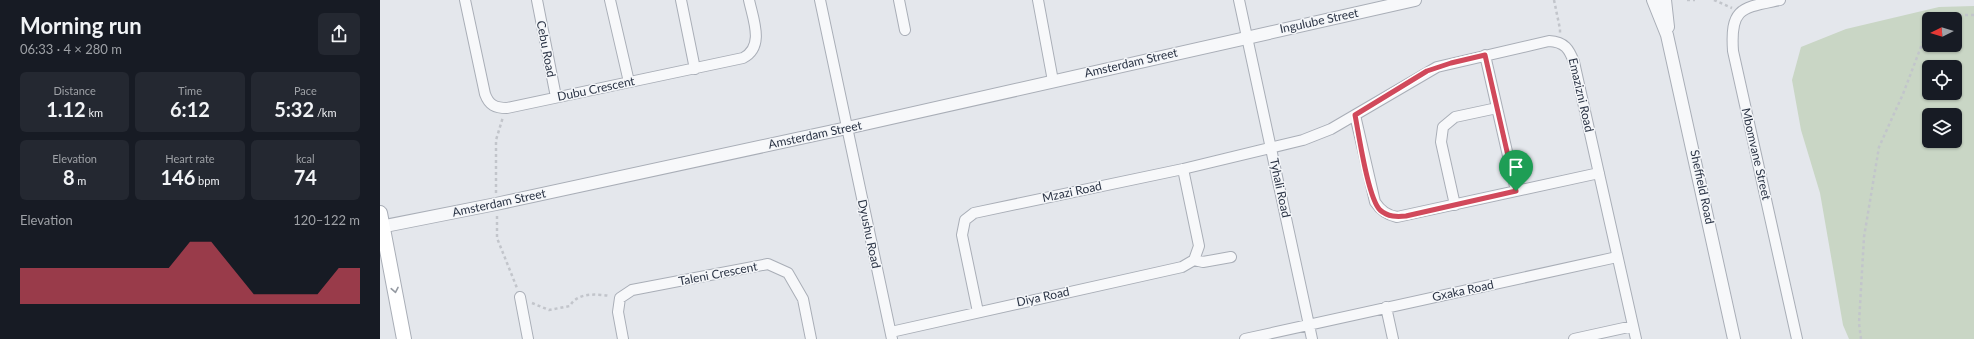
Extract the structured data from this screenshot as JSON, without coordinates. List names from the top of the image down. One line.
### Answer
{"streets":{"street":["Ingulube Street","Cebu Road","Amsterdam Street","Dubu Crescent","Emazizni Road","Mbomvane Street","Sheffield Road","Tyhali Road","Mzazi Road","Dyushu Road","Taleni Crescent","Gxaka Road","Diya Road"]},"crossings":[["Ingulube Street","Amsterdam Street"],["Ingulube Street","Tyhali Road"],["Cebu Road","Dubu Crescent"],["Amsterdam Street","Tyhali Road"],["Amsterdam Street","Dyushu Road"],["Emazizni Road","Gxaka Road"],["Tyhali Road","Mzazi Road"],["Tyhali Road","Gxaka Road"],["Mzazi Road","Diya Road"],["Dyushu Road","Diya Road"]],"north":"left","page":{"heading":["Morning run","06:33 · 4 × 280 m"],"stats":[["Distance","1.12 km"],["Time","6:12"],["Pace","5:32 /km"],["Elevation","8 m"],["Heart rate","146 bpm"],["kcal","74"]],"chart":["Elevation","120–122 m"]}}
